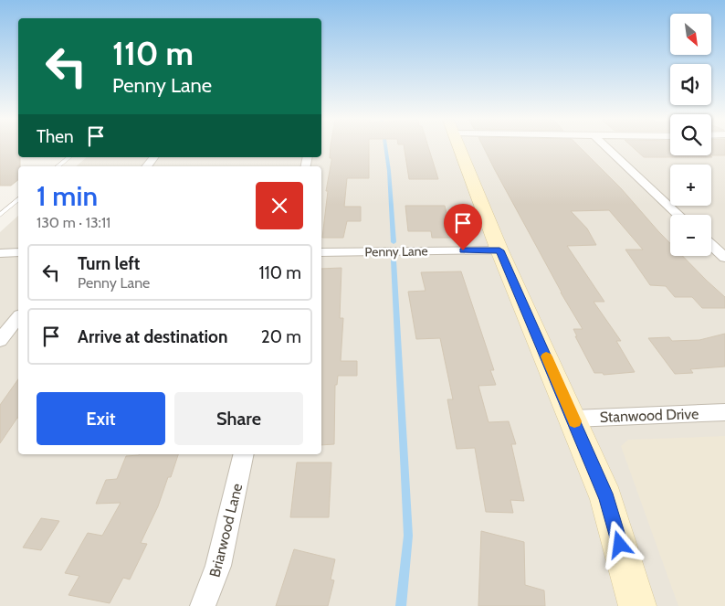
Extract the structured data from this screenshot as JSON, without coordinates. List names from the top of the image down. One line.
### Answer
{"streets":{"street":["Penny Lane","Stanwood Drive","Briarwood Lane"]},"north":"bottom right","page":{"map_buttons":["+","−"],"turn":["110 m","Penny Lane"],"then":"Then","heading":["1 min","130 m · 13:11"],"list":[{"name":"Turn left","note":"Penny Lane","value":"110 m"},{"name":"Arrive at destination","value":"20 m"}],"buttons":["Exit","Share"]}}
